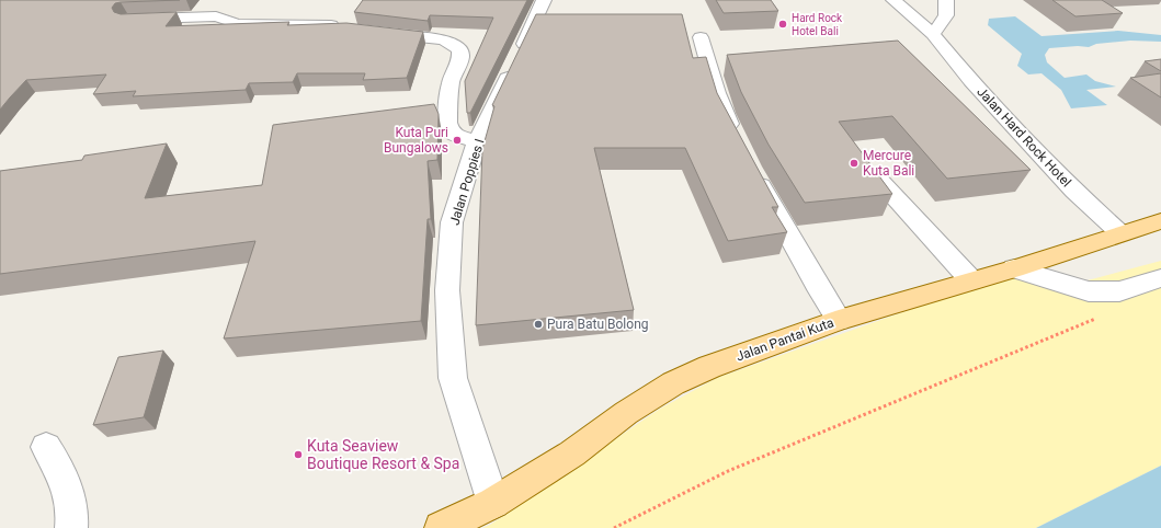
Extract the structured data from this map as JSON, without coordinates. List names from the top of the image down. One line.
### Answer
{"streets":{"main road":["Jalan Pantai Kuta"],"street":["Jalan Hard Rock Hotel","Jalan Poppies I"]},"crossings":[["Jalan Hard Rock Hotel","Jalan Pantai Kuta"],["Jalan Poppies I","Jalan Pantai Kuta"]],"places":["Hard Rock Hotel Bali","Kuta Puri Bungalows","Mercure Kuta Bali","Pura Batu Bolong","Kuta Seaview Boutique Resort & Spa"]}
